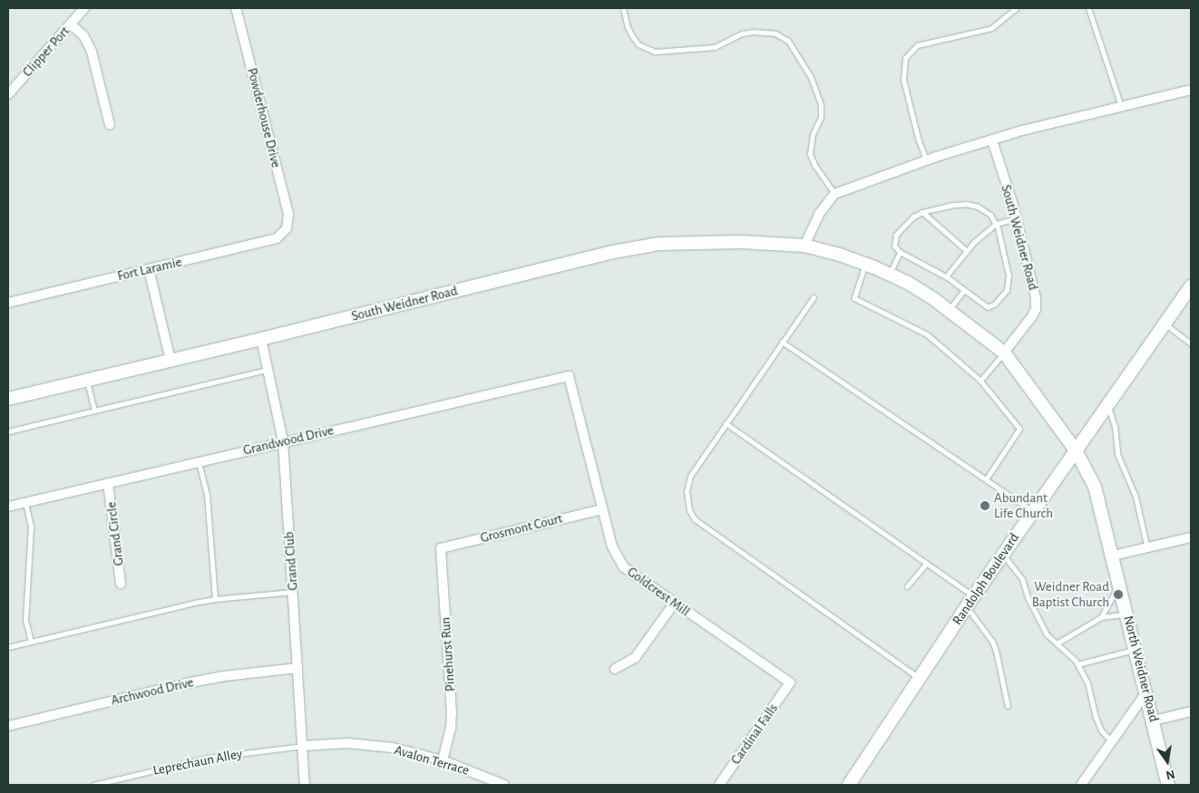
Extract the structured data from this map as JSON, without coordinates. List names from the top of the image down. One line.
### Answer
{"streets":{"main road":["South Weidner Road","Randolph Boulevard","North Weidner Road"],"street":["Clipper Port","Powderhouse Drive","Fort Laramie","Grandwood Drive","Grosmont Court","Grand Circle","Grand Club","Goldcrest Mill","Pinehurst Run","Archwood Drive","Cardinal Falls","Avalon Terrace"],"lane":["Leprechaun Alley"]},"crossings":[["Powderhouse Drive","Fort Laramie"],["South Weidner Road","Grand Club"],["South Weidner Road","Randolph Boulevard"],["South Weidner Road","North Weidner Road"],["Grandwood Drive","Grand Circle"],["Grandwood Drive","Grand Club"],["Grandwood Drive","Goldcrest Mill"],["Grosmont Court","Goldcrest Mill"],["Grosmont Court","Pinehurst Run"],["Grand Club","Archwood Drive"],["Grand Club","Avalon Terrace"],["Grand Club","Leprechaun Alley"],["Randolph Boulevard","North Weidner Road"],["Goldcrest Mill","Cardinal Falls"],["Pinehurst Run","Avalon Terrace"],["Avalon Terrace","Leprechaun Alley"]],"places":["Abundant Life Church","Weidner Road Baptist Church"],"north":"bottom"}
